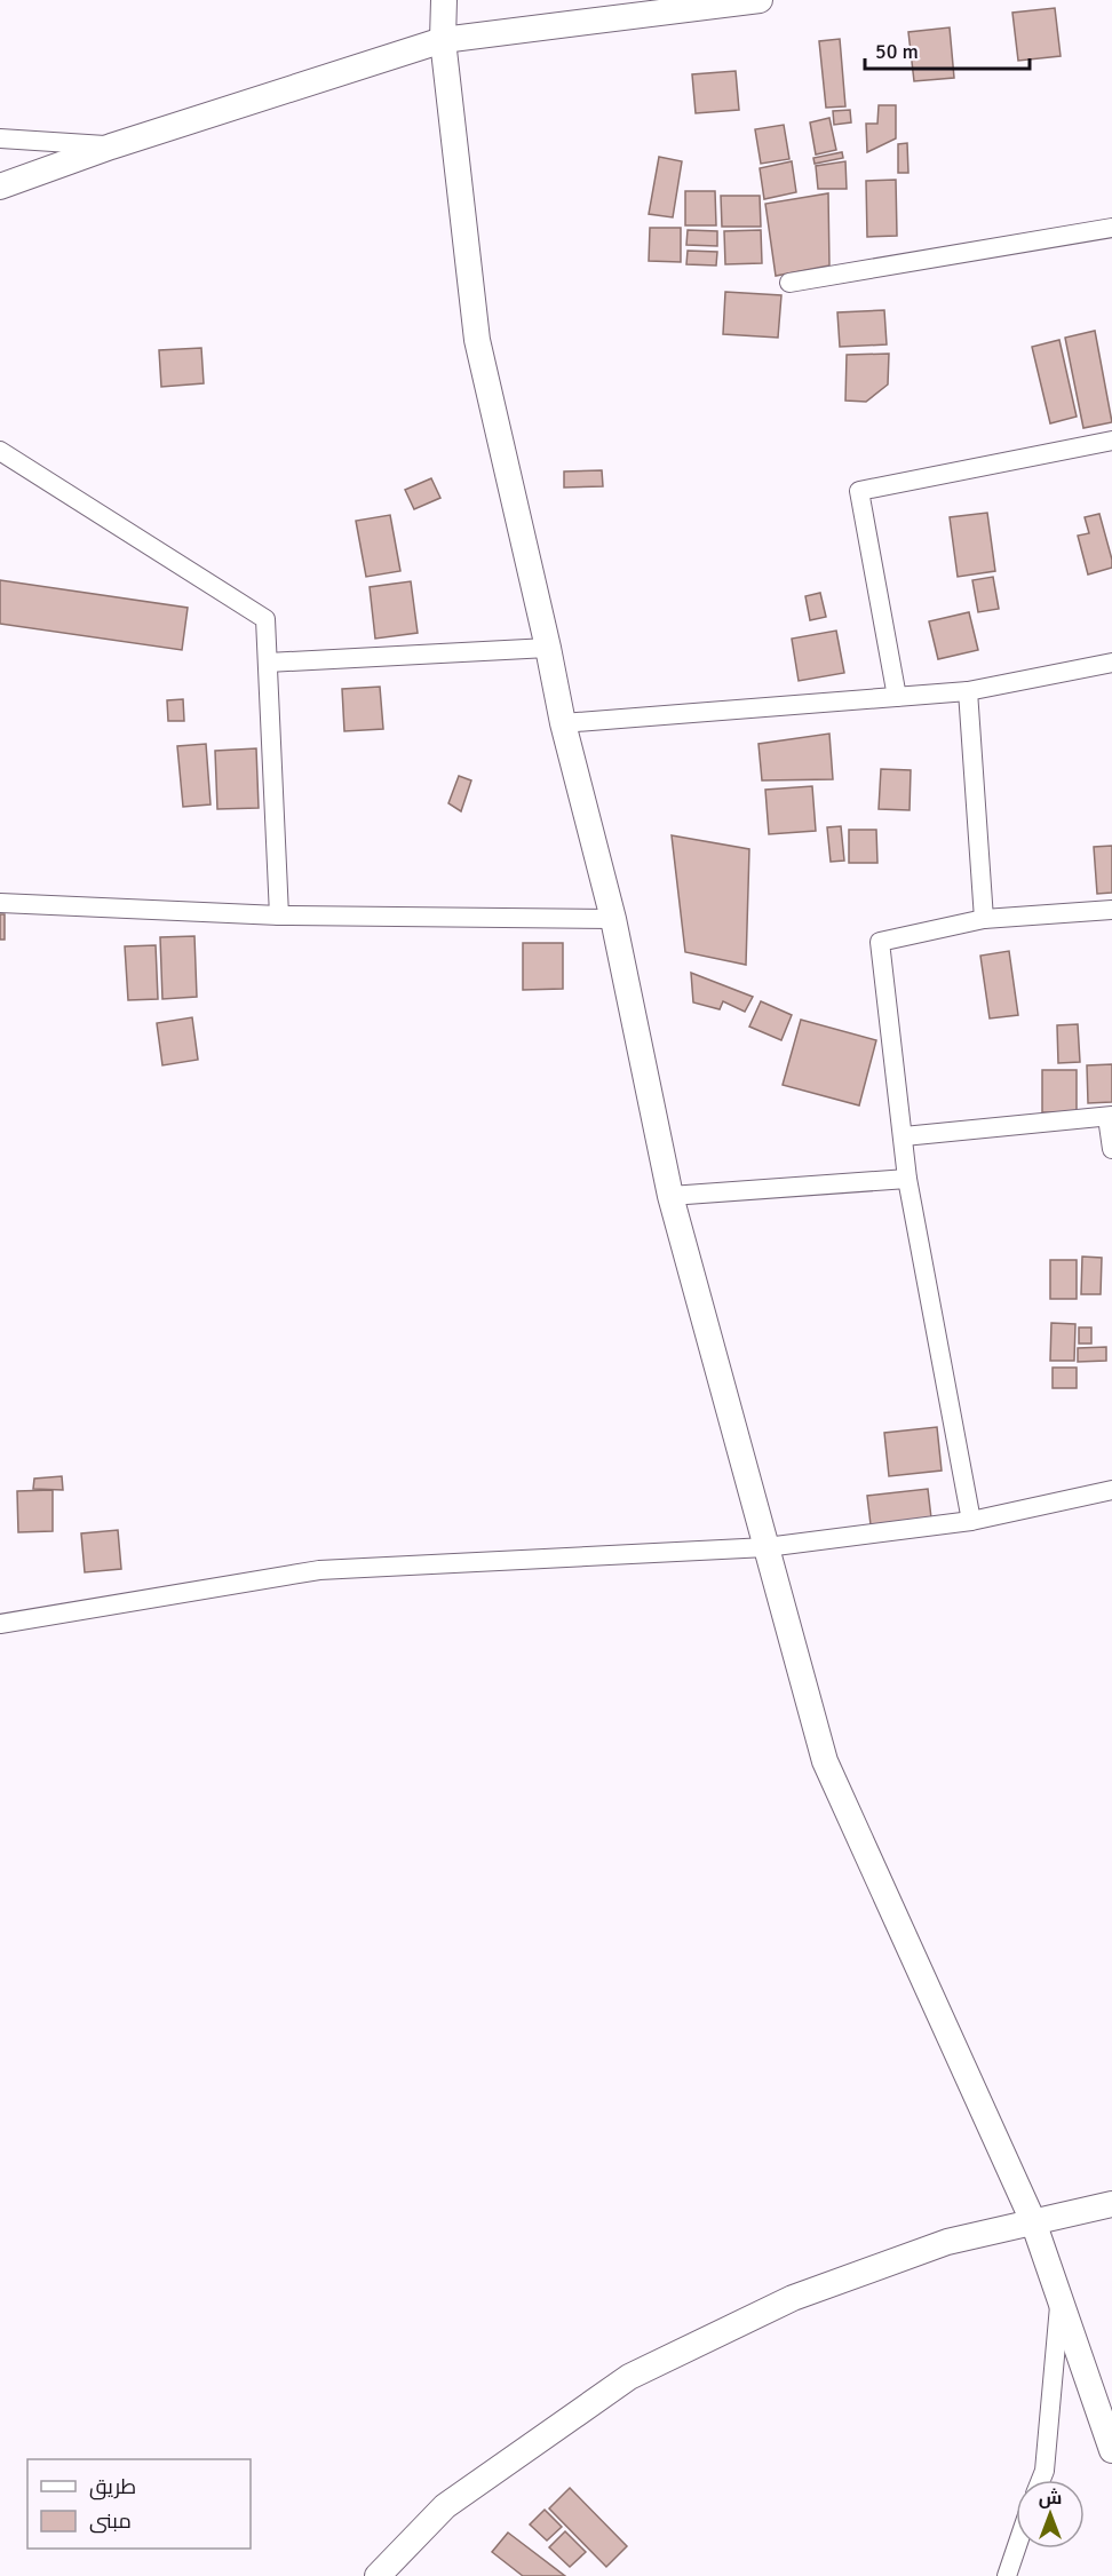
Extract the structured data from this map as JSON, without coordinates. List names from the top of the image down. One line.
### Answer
{"legend":["طريق","مبنى"],"scale_bar":"50 m","north":"top"}
